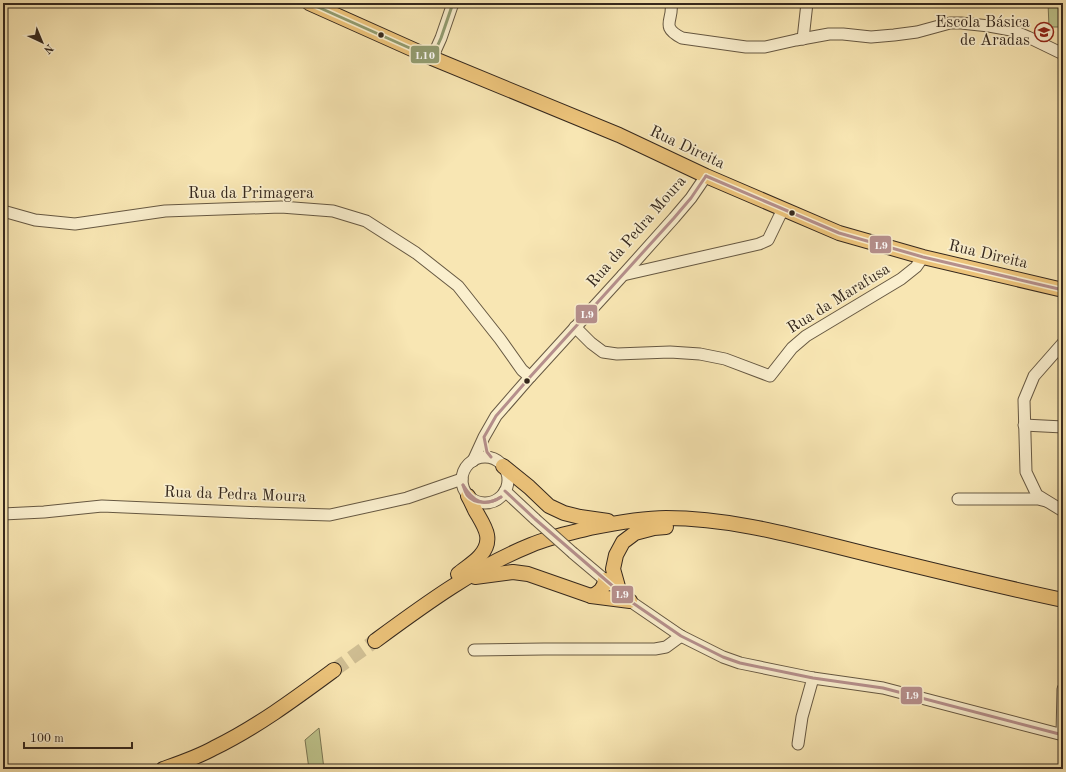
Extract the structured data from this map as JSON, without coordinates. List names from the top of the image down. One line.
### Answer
{"streets":{"main road":["Rua Direita"],"street":["Rua da Primagera","Rua da Pedra Moura","Rua da Marafusa"]},"crossings":[["Rua Direita","Rua da Pedra Moura"],["Rua Direita","Rua da Marafusa"],["Rua da Primagera","Rua da Pedra Moura"],["Rua da Pedra Moura","Rua da Marafusa"]],"places":{"school or university":["Escola Básica de Aradas"]},"lines":["transit line L10","transit line L9"],"scale_bar":"100 m","north":"bottom right"}
